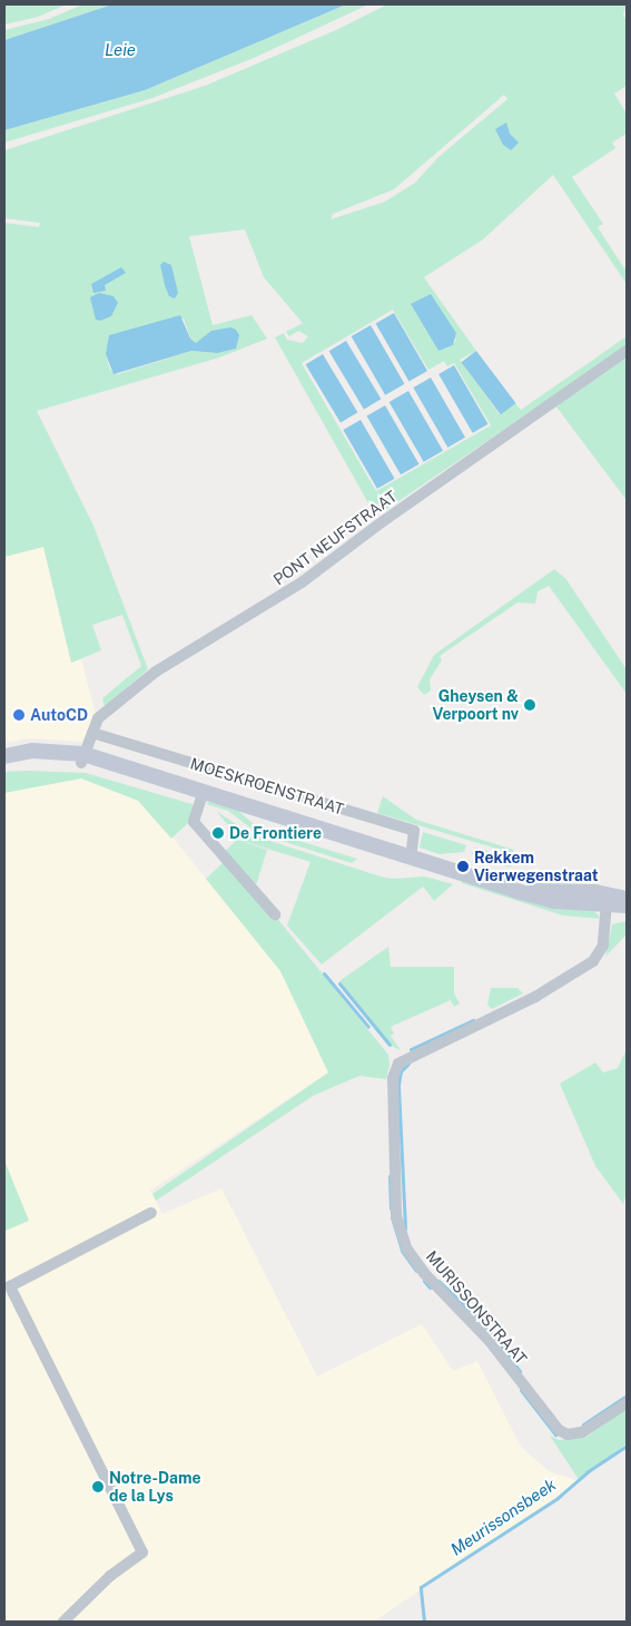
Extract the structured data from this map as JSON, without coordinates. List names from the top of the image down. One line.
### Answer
{"streets":{"main road":["MOESKROENSTRAAT"],"street":["PONT NEUFSTRAAT","MURISSONSTRAAT"]},"crossings":[["PONT NEUFSTRAAT","MOESKROENSTRAAT"],["MOESKROENSTRAAT","MURISSONSTRAAT"]],"water":["Leie","Meurissonsbeek"],"places":["Gheysen & Verpoort nv","AutoCD","De Frontiere","Rekkem Vierwegenstraat","Notre-Dame de la Lys"]}
